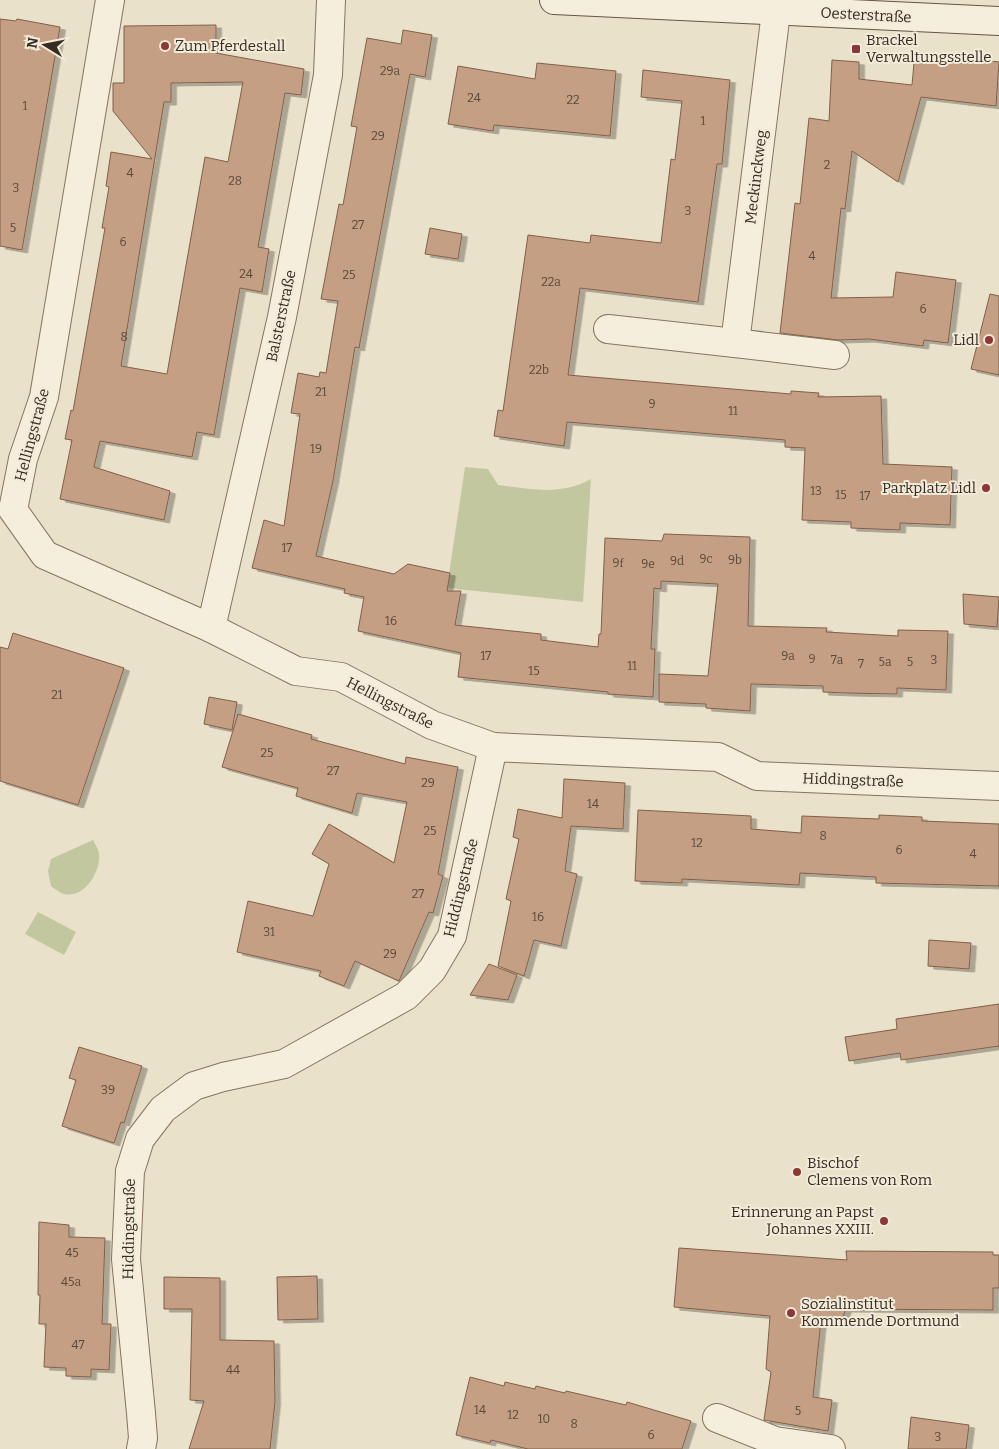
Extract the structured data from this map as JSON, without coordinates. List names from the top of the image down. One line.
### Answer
{"streets":{"street":["Oesterstraße","Meckinckweg","Balsterstraße","Hellingstraße","Hiddingstraße"]},"crossings":[["Oesterstraße","Meckinckweg"],["Balsterstraße","Hellingstraße"],["Hellingstraße","Hiddingstraße"]],"places":{"other":["Zum Pferdestall","Lidl","Parkplatz Lidl","Bischof Clemens von Rom","Erinnerung an Papst Johannes XXIII.","Sozialinstitut Kommende Dortmund"],"transit":["Brackel Verwaltungsstelle"]},"house_numbers":["29a","24","22","1","1","29","2","4","28","3","3","27","5","6","4","24","25","22a","6","8","22b","21","9","11","19","13","15","17","17","9c","9b","9d","9f","9e","16","17","9a","9","7a","3","5a","5","7","11","15","21","25","27","29","14","25","8","12","6","4","27","16","31","29","39","45","45a","47","44","14","5","12","10","8","6","3"],"north":"left"}
